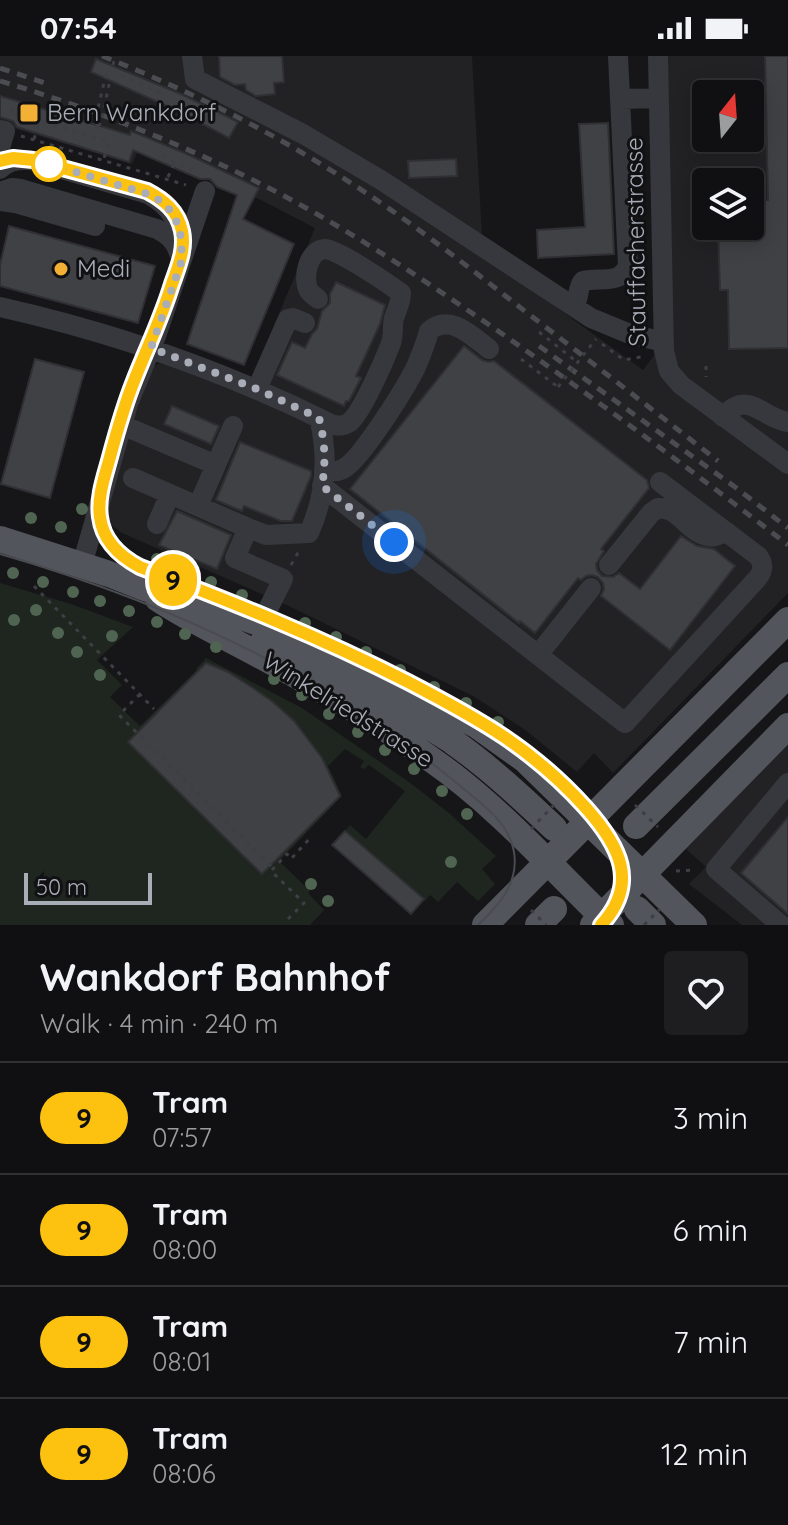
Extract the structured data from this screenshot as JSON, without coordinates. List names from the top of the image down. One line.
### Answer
{"streets":{"main road":["Winkelriedstrasse"],"street":["Stauffacherstrasse"]},"places":{"transit":["Bern Wankdorf"],"other":["Medi"]},"lines":["tram line 9"],"scale_bar":"50 m","north":"top","page":{"status":"07:54","on_map":"9","scale":"50 m","heading":["Wankdorf Bahnhof","Walk · 4 min · 240 m"],"list":[{"mark":"9","name":"Tram","note":"07:57","value":"3 min"},{"mark":"9","name":"Tram","note":"08:00","value":"6 min"},{"mark":"9","name":"Tram","note":"08:01","value":"7 min"},{"mark":"9","name":"Tram","note":"08:06","value":"12 min"}]}}
